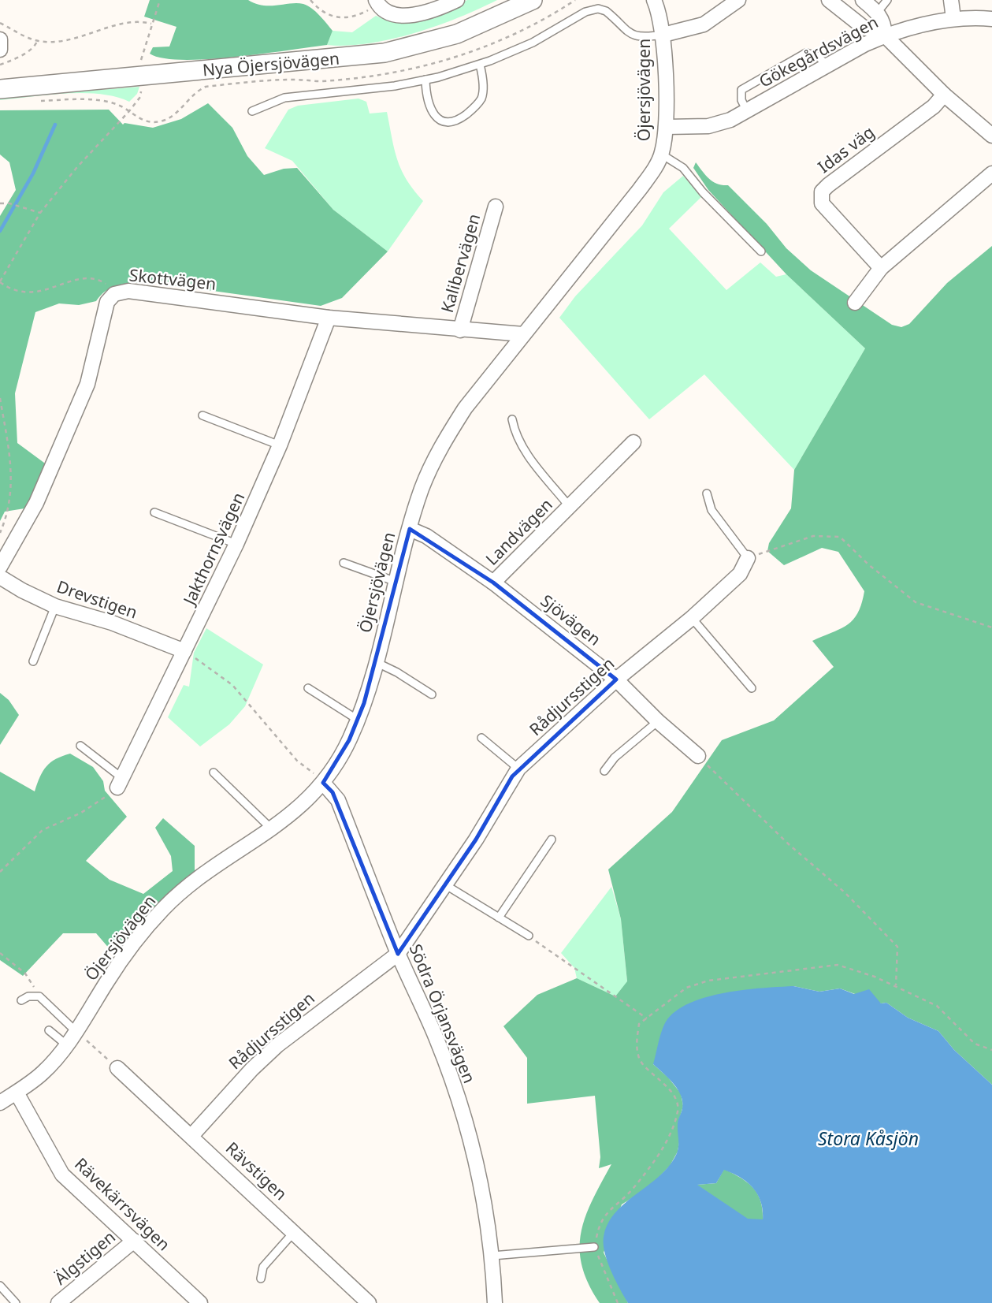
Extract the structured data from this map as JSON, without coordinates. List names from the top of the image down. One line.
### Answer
{"streets":{"street":["Gökegårdsvägen","Nya Öjersjövägen","Öjersjövägen","Idas väg","Kalibervägen","Skottvägen","Landvägen","Jakthornsvägen","Drevstigen","Sjövägen","Rådjursstigen","Södra Örjansvägen","Rävstigen","Rävekärrsvägen","Älgstigen"]},"crossings":[["Gökegårdsvägen","Öjersjövägen"],["Öjersjövägen","Skottvägen"],["Öjersjövägen","Sjövägen"],["Öjersjövägen","Södra Örjansvägen"],["Öjersjövägen","Rävekärrsvägen"],["Kalibervägen","Skottvägen"],["Skottvägen","Jakthornsvägen"],["Landvägen","Sjövägen"],["Jakthornsvägen","Drevstigen"],["Sjövägen","Rådjursstigen"],["Rådjursstigen","Södra Örjansvägen"],["Rådjursstigen","Rävstigen"],["Rävekärrsvägen","Älgstigen"]],"water":["Stora Kåsjön"]}
